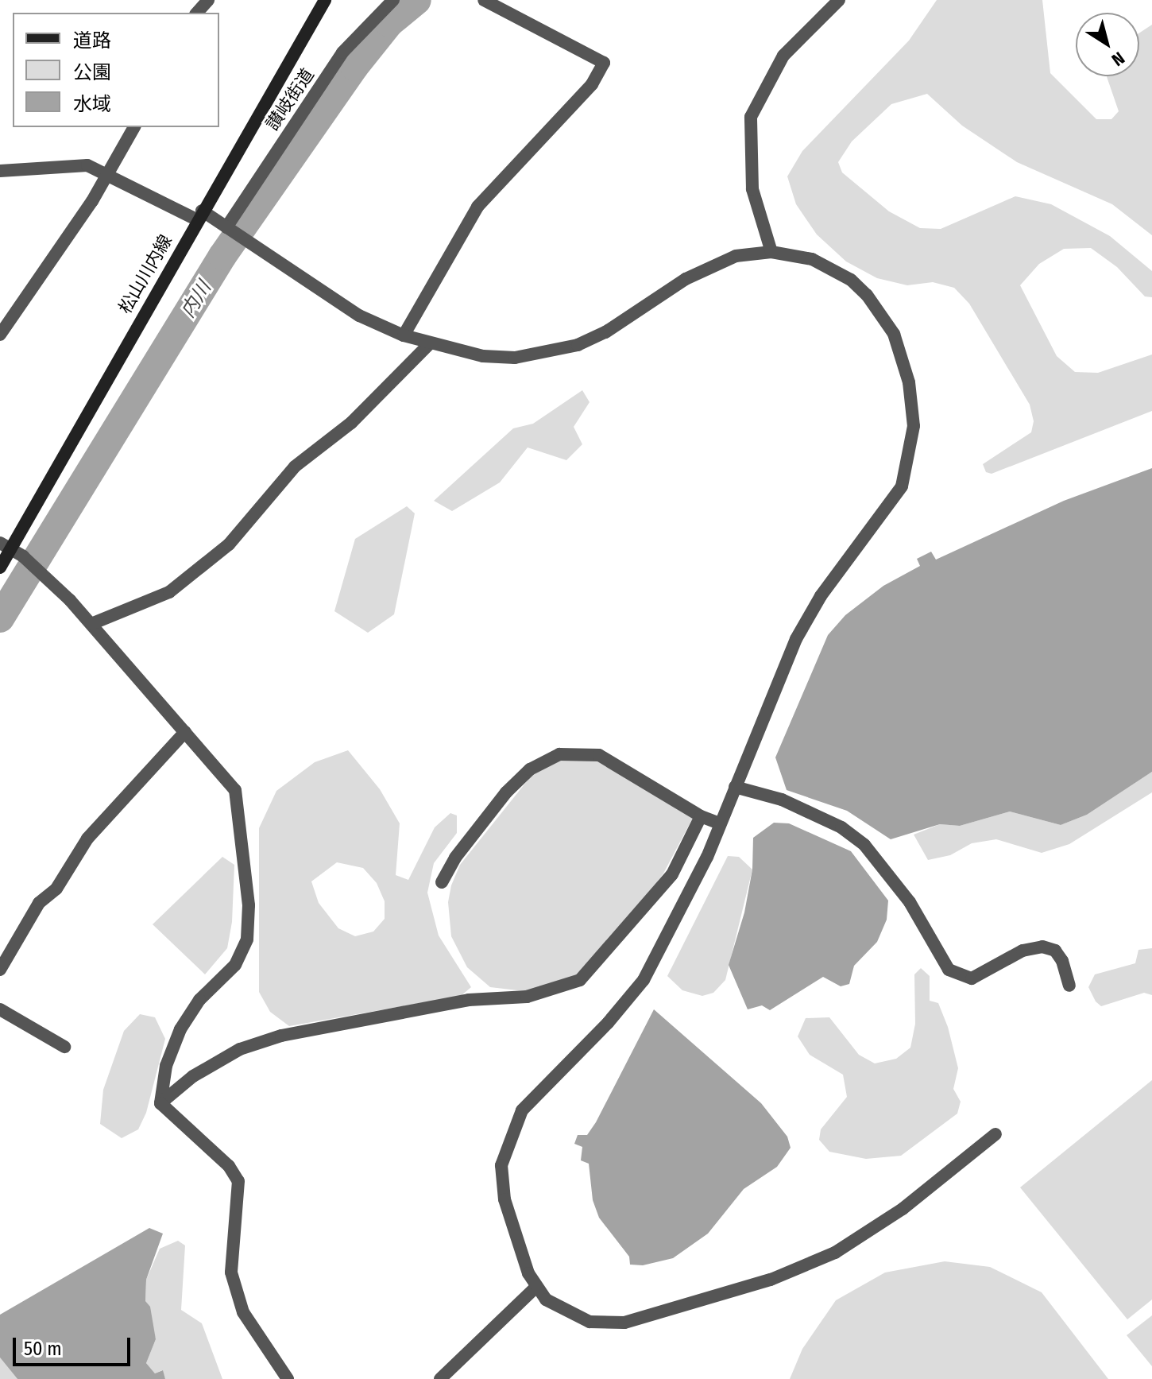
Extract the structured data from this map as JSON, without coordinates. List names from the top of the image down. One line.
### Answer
{"streets":{"main road":["松山川内線"],"street":["讃岐街道"]},"water":["内川"],"legend":["道路","公園","水域"],"scale_bar":"50 m","north":"bottom right"}
